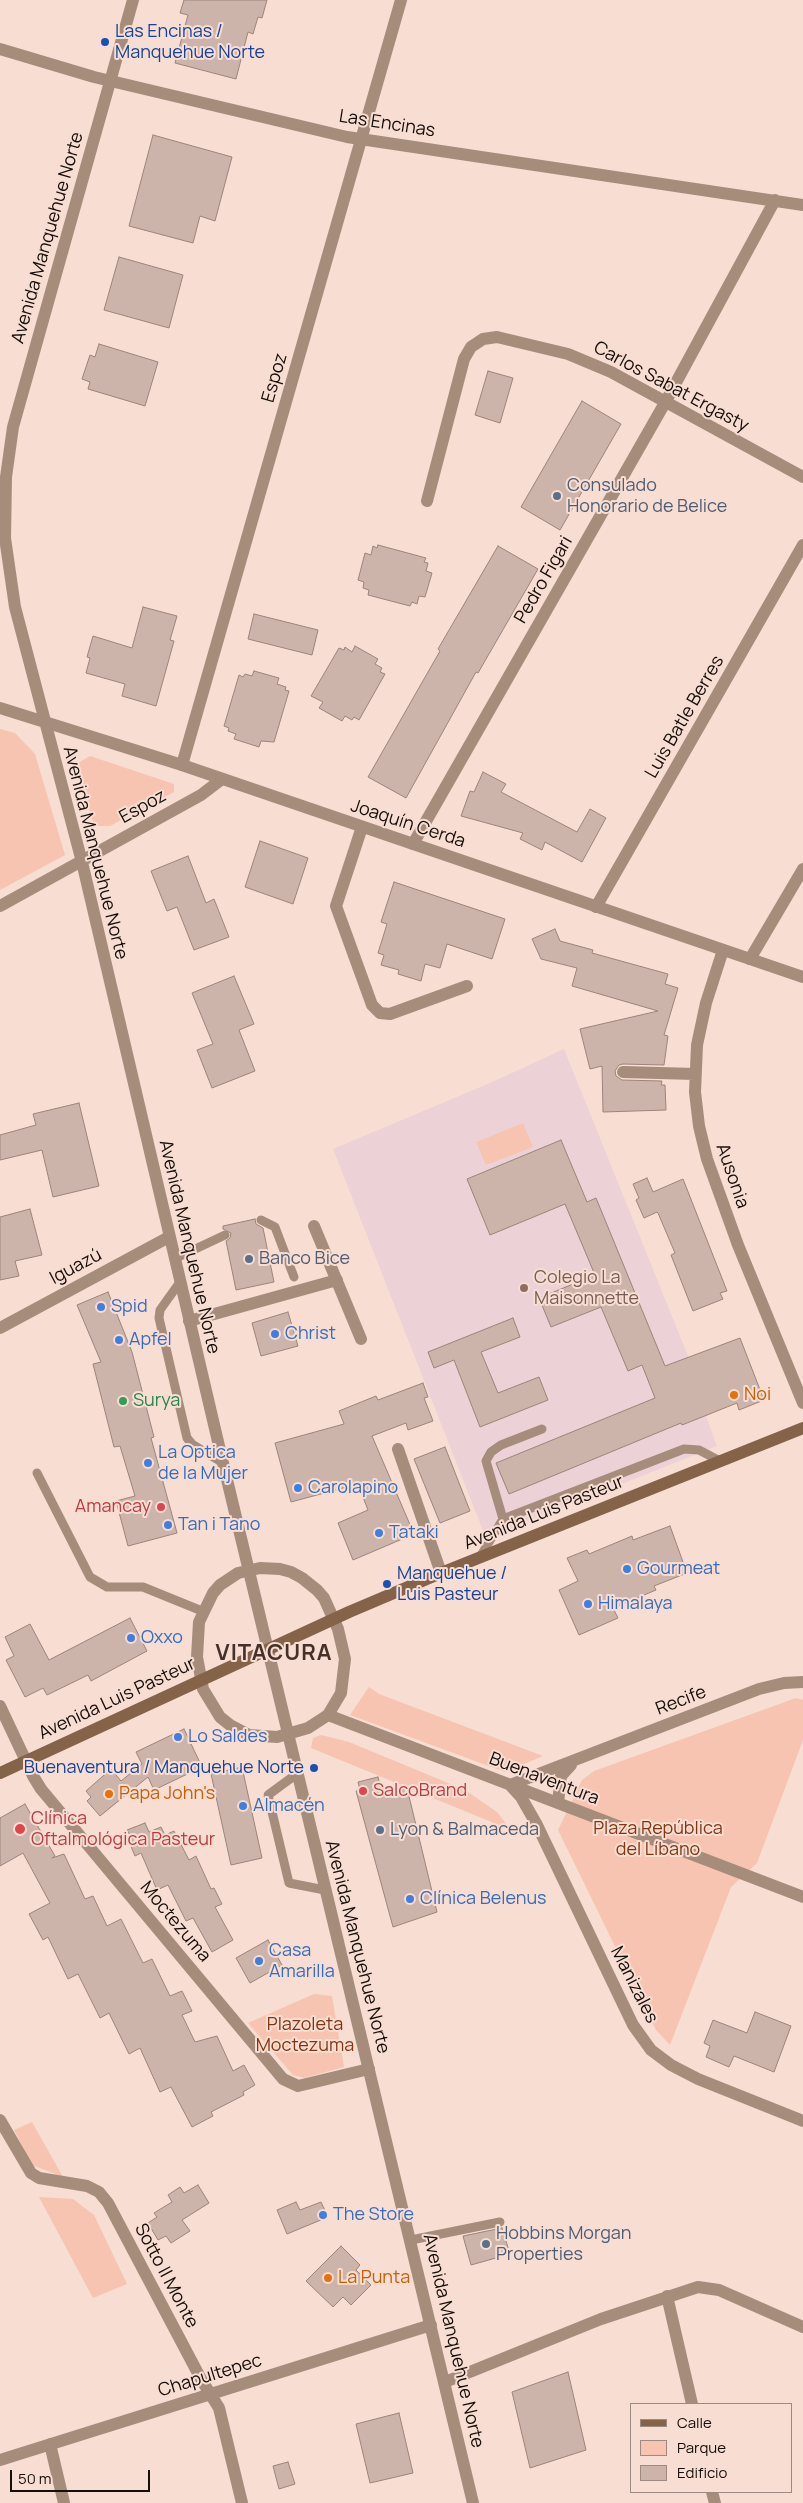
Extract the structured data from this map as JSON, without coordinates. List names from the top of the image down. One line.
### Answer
{"streets":{"main road":["Avenida Luis Pasteur"],"street":["Las Encinas","Avenida Manquehue Norte","Espoz","Carlos Sabat Ergasty","Pedro Figari","Luis Batle Berres","Joaquín Cerda","Ausonia","Iguazú","Recife","Buenaventura","Moctezuma","Manizales","Sotto Il Monte","Chapultepec"]},"crossings":[["Las Encinas","Avenida Manquehue Norte"],["Las Encinas","Espoz"],["Las Encinas","Pedro Figari"],["Avenida Manquehue Norte","Espoz"],["Avenida Manquehue Norte","Joaquín Cerda"],["Avenida Manquehue Norte","Iguazú"],["Avenida Manquehue Norte","Avenida Luis Pasteur"],["Avenida Manquehue Norte","Moctezuma"],["Avenida Manquehue Norte","Chapultepec"],["Espoz","Joaquín Cerda"],["Carlos Sabat Ergasty","Pedro Figari"],["Pedro Figari","Joaquín Cerda"],["Luis Batle Berres","Joaquín Cerda"],["Joaquín Cerda","Ausonia"],["Avenida Luis Pasteur","Moctezuma"],["Recife","Buenaventura"],["Recife","Manizales"],["Buenaventura","Manizales"],["Sotto Il Monte","Chapultepec"]],"districts":["VITACURA"],"parks":["Plaza República del Líbano","Plazoleta Moctezuma"],"places":["Las Encinas / Manquehue Norte","Consulado Honorario de Belice","Banco Bice","Colegio La Maisonnette","Spid","Christ","Apfel","Noi","Surya","La Optica de la Mujer","Carolapino","Amancay","Tan i Tano","Tataki","Gourmeat","Manquehue / Luis Pasteur","Himalaya","Oxxo","Lo Saldes","Buenaventura / Manquehue Norte","SalcoBrand","Papa John's","Almacén","Clínica Oftalmológica Pasteur","Lyon & Balmaceda","Clínica Belenus","Casa Amarilla","The Store","Hobbins Morgan Properties","La Punta"],"legend":["Calle","Parque","Edificio"],"scale_bar":"50 m"}
